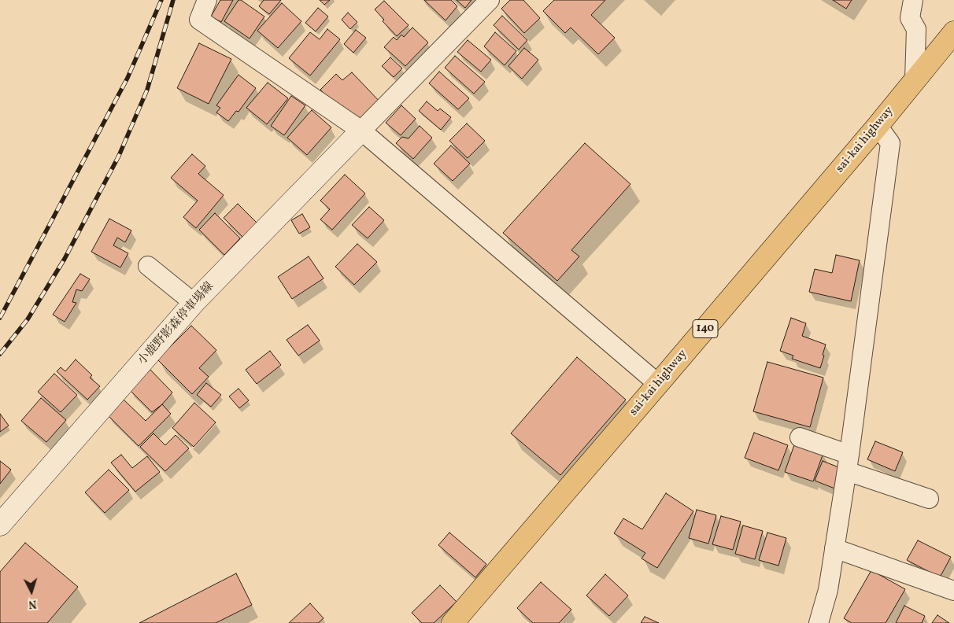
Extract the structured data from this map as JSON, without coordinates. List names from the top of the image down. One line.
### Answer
{"streets":{"highway":["sai-kai highway","140"],"main road":["小鹿野影森停車場線"]},"north":"bottom"}
